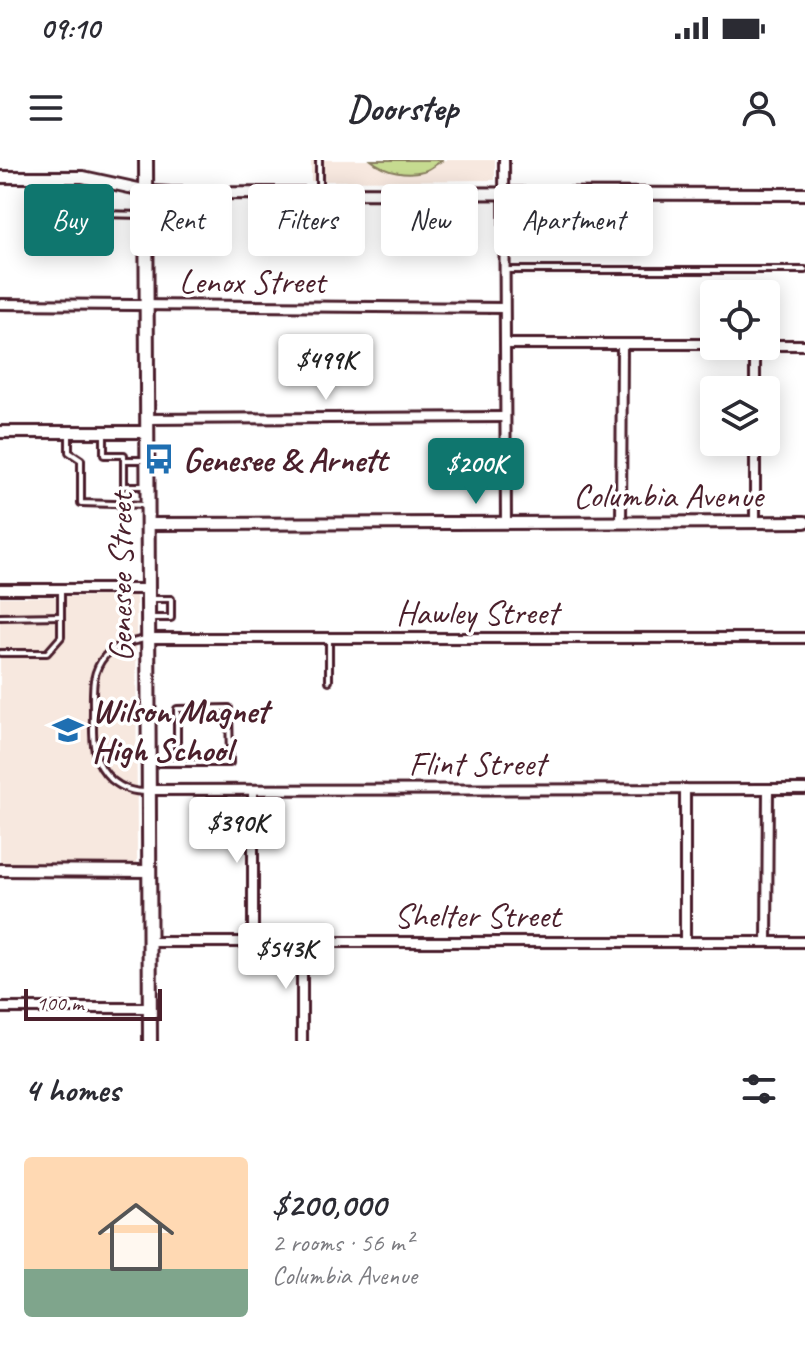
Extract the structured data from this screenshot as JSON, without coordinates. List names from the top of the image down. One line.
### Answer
{"streets":{"main road":["Genesee Street"],"street":["Lenox Street","Columbia Avenue","Hawley Street","Flint Street","Shelter Street"]},"crossings":[["Lenox Street","Genesee Street"],["Columbia Avenue","Genesee Street"],["Genesee Street","Hawley Street"],["Genesee Street","Flint Street"],["Genesee Street","Shelter Street"]],"places":{"bus stop":["Genesee & Arnett"],"school or university":["Wilson Magnet High School"]},"scale_bar":"100 m","page":{"status":"09:10","header":"Doorstep","chip":["Buy","Rent","Filters","New","Apartment"],"price":["$499K","$200K","$390K","$543K"],"scale":"100 m","heading":"4 homes","list":[{"name":"$200,000","note":"2 rooms · 56 m² · Columbia Avenue"}]}}
